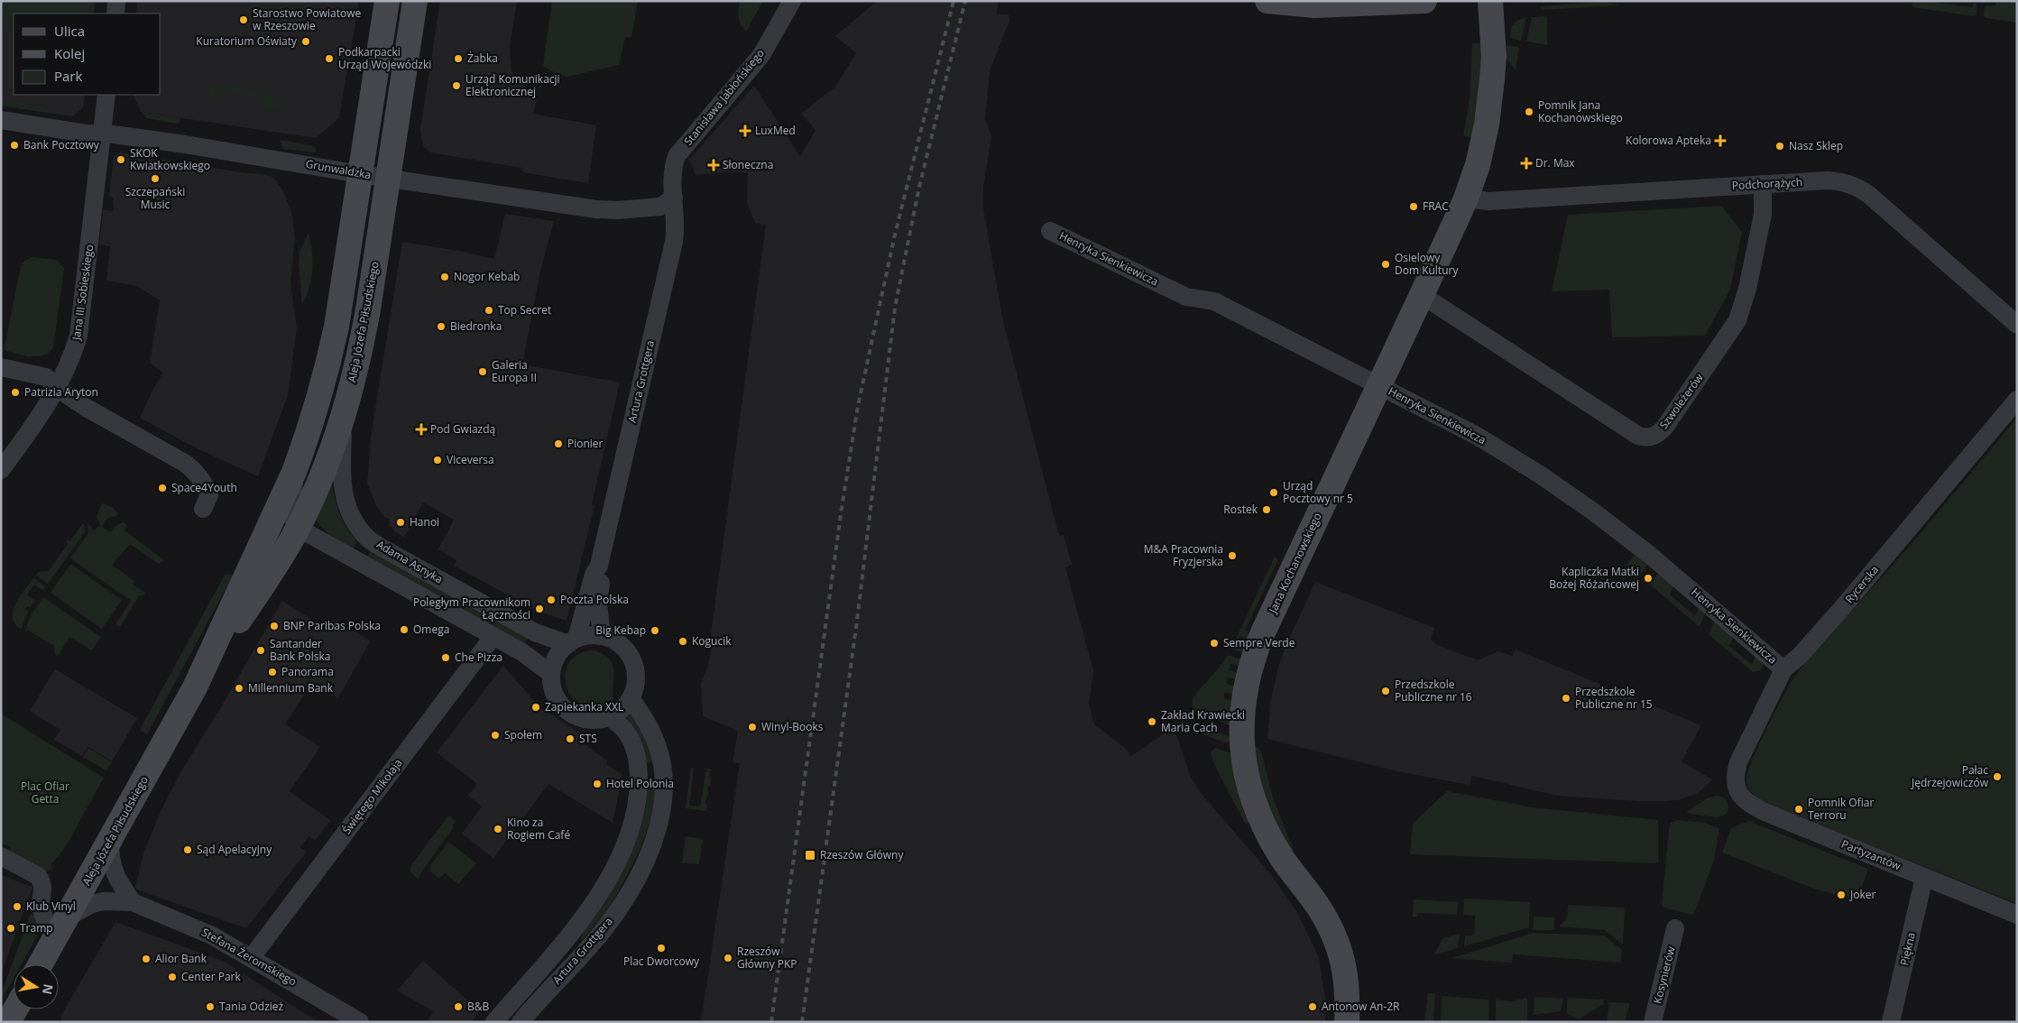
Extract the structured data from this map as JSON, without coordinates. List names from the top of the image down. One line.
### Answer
{"streets":{"main road":["Aleja Józefa Piłsudskiego","Jana Kochanowskiego"],"street":["Stanisława Jabłońskiego","Grunwaldzka","Podchorążych","Henryka Sienkiewicza","Jana III Sobieskiego","Artura Grottgera","Szwoleżerów","Adama Asnyka","Rycerska","Świętego Mikołaja","Partyzantów","Piękna","Stefana Żeromskiego","Kosynierów"]},"crossings":[["Stanisława Jabłońskiego","Grunwaldzka"],["Stanisława Jabłońskiego","Artura Grottgera"],["Grunwaldzka","Jana III Sobieskiego"],["Grunwaldzka","Aleja Józefa Piłsudskiego"],["Grunwaldzka","Artura Grottgera"],["Podchorążych","Szwoleżerów"],["Podchorążych","Jana Kochanowskiego"],["Henryka Sienkiewicza","Jana Kochanowskiego"],["Henryka Sienkiewicza","Rycerska"],["Aleja Józefa Piłsudskiego","Adama Asnyka"],["Aleja Józefa Piłsudskiego","Stefana Żeromskiego"],["Artura Grottgera","Adama Asnyka"],["Szwoleżerów","Jana Kochanowskiego"],["Adama Asnyka","Świętego Mikołaja"],["Rycerska","Partyzantów"],["Świętego Mikołaja","Stefana Żeromskiego"],["Partyzantów","Piękna"]],"parks":["Plac Ofiar Getta"],"places":{"other":["Starostwo Powiatowe w Rzeszowie","Kuratorium Oświaty","Podkarpacki Urząd Wojewódzki","Żabka","Urząd Komunikacji Elektronicznej","Pomnik Jana Kochanowskiego","Bank Pocztowy","Nasz Sklep","SKOK Kwiatkowskiego","Szczepański Music","FRAC","Osielowy Dom Kultury","Nogor Kebab","Top Secret","Biedronka","Galeria Europa II","Patrizia Aryton","Pionier","Viceversa","Space4Youth","Urząd Pocztowy nr 5","Rostek","Hanoi","M&A Pracownia Fryzjerska","Kapliczka Matki Bożej Różańcowej","Poczta Polska","Poległym Pracownikom Łączności","BNP Paribas Polska","Omega","Big Kebap","Kogucik","Sempre Verde","Santander Bank Polska","Che Pizza","Panorama","Millennium Bank","Przedszkole Publiczne nr 16","Przedszkole Publiczne nr 15","Zapiekanka XXL","Zakład Krawiecki Maria Cach","Winyl-Books","Społem","STS","Pałac Jędrzejowiczów","Hotel Polonia","Pomnik Ofiar Terroru","Kino za Rogiem Café","Sąd Apelacyjny","Joker","Klub Vinyl","Tramp","Plac Dworcowy","Rzeszów Główny PKP","Alior Bank","Center Park","Tania Odzież","B&B","Antonow An-2R"],"health":["LuxMed","Kolorowa Apteka","Dr. Max","Słoneczna","Pod Gwiazdą"],"transit":["Rzeszów Główny"]},"legend":["Ulica","Kolej","Park"],"north":"right"}
